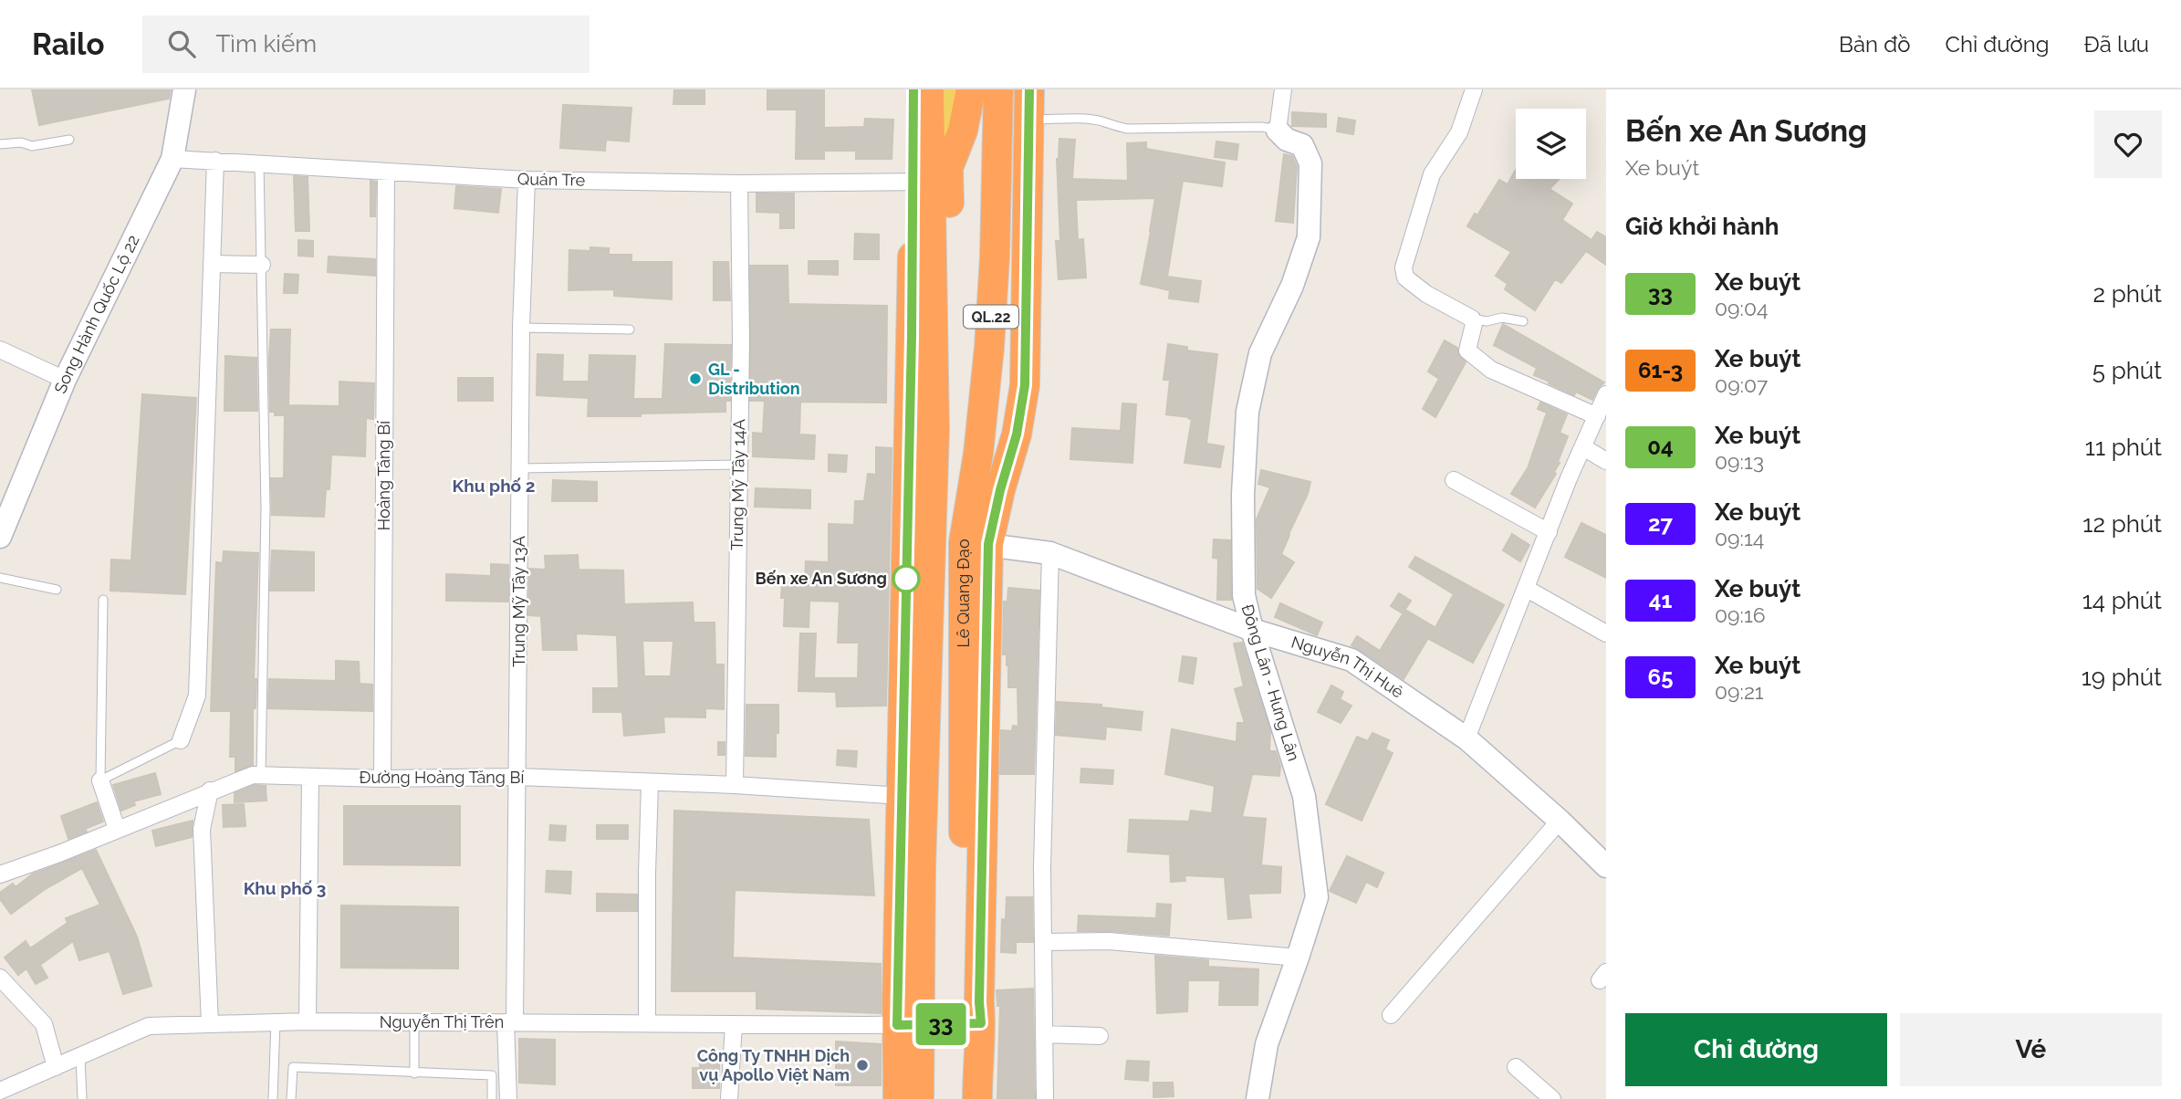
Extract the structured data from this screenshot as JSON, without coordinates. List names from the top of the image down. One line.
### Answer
{"streets":{"highway":["QL.22","Lê Quang Đạo"],"street":["Quán Tre","Song Hành Quốc Lộ 22","Hoàng Tăng Bí","Trung Mỹ Tây 14A","Trung Mỹ Tây 13A","Nguyễn Thị Huê","Đông Lân - Hưng Lân","Đường Hoàng Tăng Bí","Nguyễn Thị Trên"]},"crossings":[["Quán Tre","Song Hành Quốc Lộ 22"],["Quán Tre","QL.22"],["Quán Tre","Hoàng Tăng Bí"],["Quán Tre","Trung Mỹ Tây 14A"],["Quán Tre","Trung Mỹ Tây 13A"],["QL.22","Đường Hoàng Tăng Bí"],["QL.22","Nguyễn Thị Trên"],["Hoàng Tăng Bí","Đường Hoàng Tăng Bí"],["Trung Mỹ Tây 14A","Đường Hoàng Tăng Bí"],["Lê Quang Đạo","Nguyễn Thị Huê"],["Lê Quang Đạo","Nguyễn Thị Trên"],["Trung Mỹ Tây 13A","Đường Hoàng Tăng Bí"],["Trung Mỹ Tây 13A","Nguyễn Thị Trên"],["Nguyễn Thị Huê","Đông Lân - Hưng Lân"]],"districts":["Khu phố 2","Khu phố 3"],"places":["GL - Distribution","Bến xe An Sương","Công Ty TNHH Dịch vụ Apollo Việt Nam"],"lines":["bus line 33"],"page":{"header":"Railo","search":"Tìm kiếm","nav":["Bản đồ","Chỉ đường","Đã lưu"],"on_map":"33","heading":[["Bến xe An Sương","Xe buýt"],"Giờ khởi hành"],"list":[{"mark":"33","name":"Xe buýt","note":"09:04","value":"2 phút"},{"mark":"61-3","name":"Xe buýt","note":"09:07","value":"5 phút"},{"mark":"04","name":"Xe buýt","note":"09:13","value":"11 phút"},{"mark":"27","name":"Xe buýt","note":"09:14","value":"12 phút"},{"mark":"41","name":"Xe buýt","note":"09:16","value":"14 phút"},{"mark":"65","name":"Xe buýt","note":"09:21","value":"19 phút"}],"buttons":["Chỉ đường","Vé"]}}
